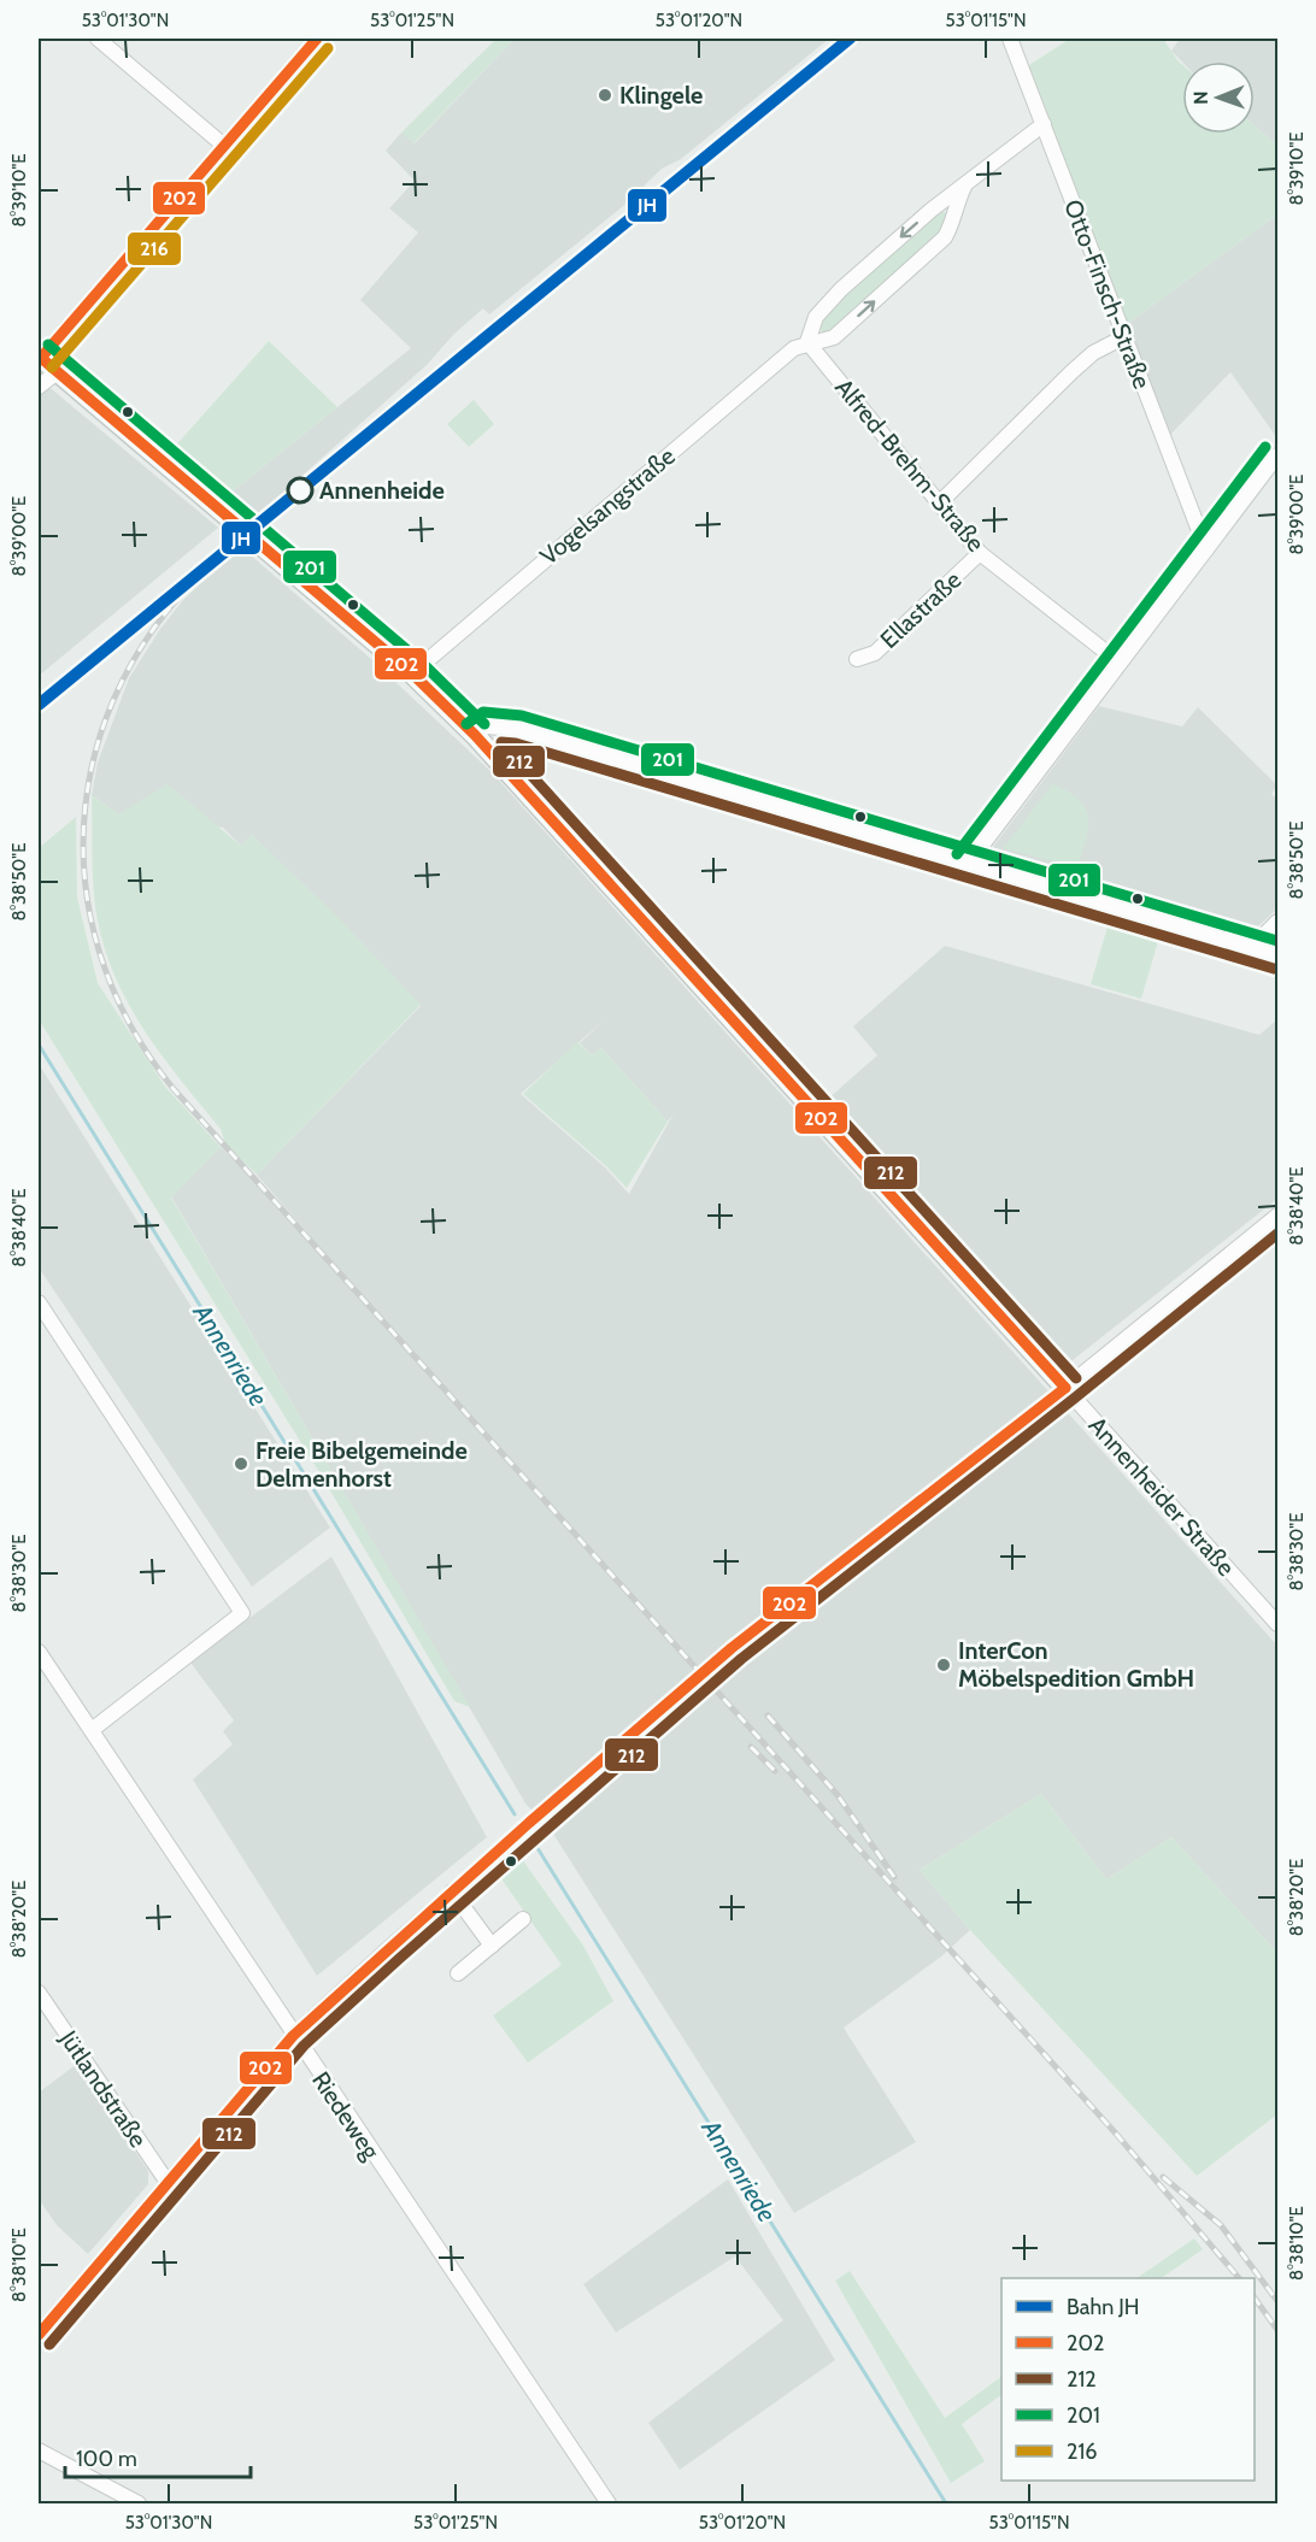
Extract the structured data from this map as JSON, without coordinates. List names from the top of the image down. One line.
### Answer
{"streets":{"street":["Otto-Finsch-Straße","Alfred-Brehm-Straße","Vogelsangstraße","Ellastraße","Annenheider Straße","Jütlandstraße","Riedeweg"]},"crossings":[["Alfred-Brehm-Straße","Vogelsangstraße"],["Alfred-Brehm-Straße","Ellastraße"],["Vogelsangstraße","Annenheider Straße"]],"water":["Annenriede"],"places":["Klingele","Annenheide","Freie Bibelgemeinde Delmenhorst","InterCon Möbelspedition GmbH"],"lines":["rail line JH","transit line 202","transit line 216","transit line 201","transit line 212"],"legend":["Bahn JH","202","212","201","216"],"scale_bar":"100 m","north":"left","coordinates":["53°01'30\"N","53°01'25\"N","53°01'20\"N","53°01'15\"N","8°39'10\"E","8°39'00\"E","8°38'50\"E","8°38'40\"E","8°38'30\"E","8°38'20\"E","8°38'10\"E"]}
